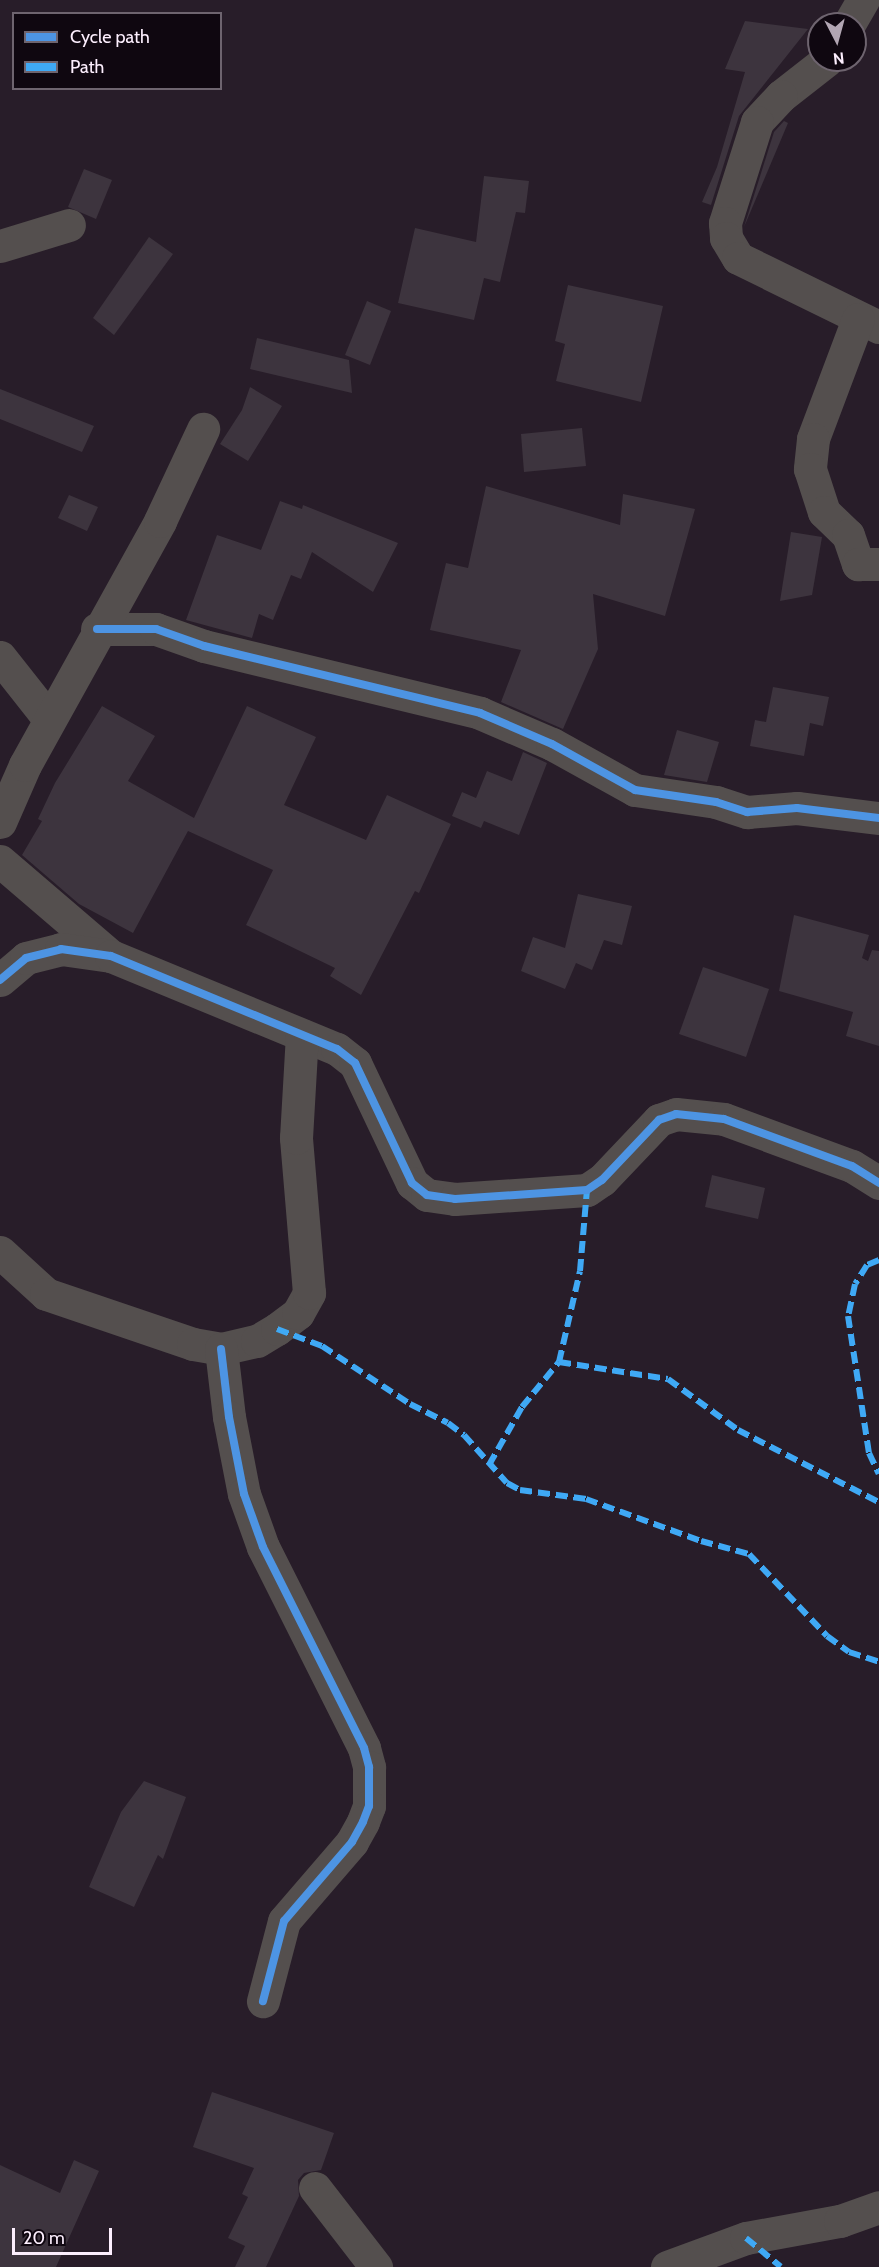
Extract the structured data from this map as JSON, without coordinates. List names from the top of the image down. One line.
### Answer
{"legend":["Cycle path","Path"],"scale_bar":"20 m","north":"bottom"}
